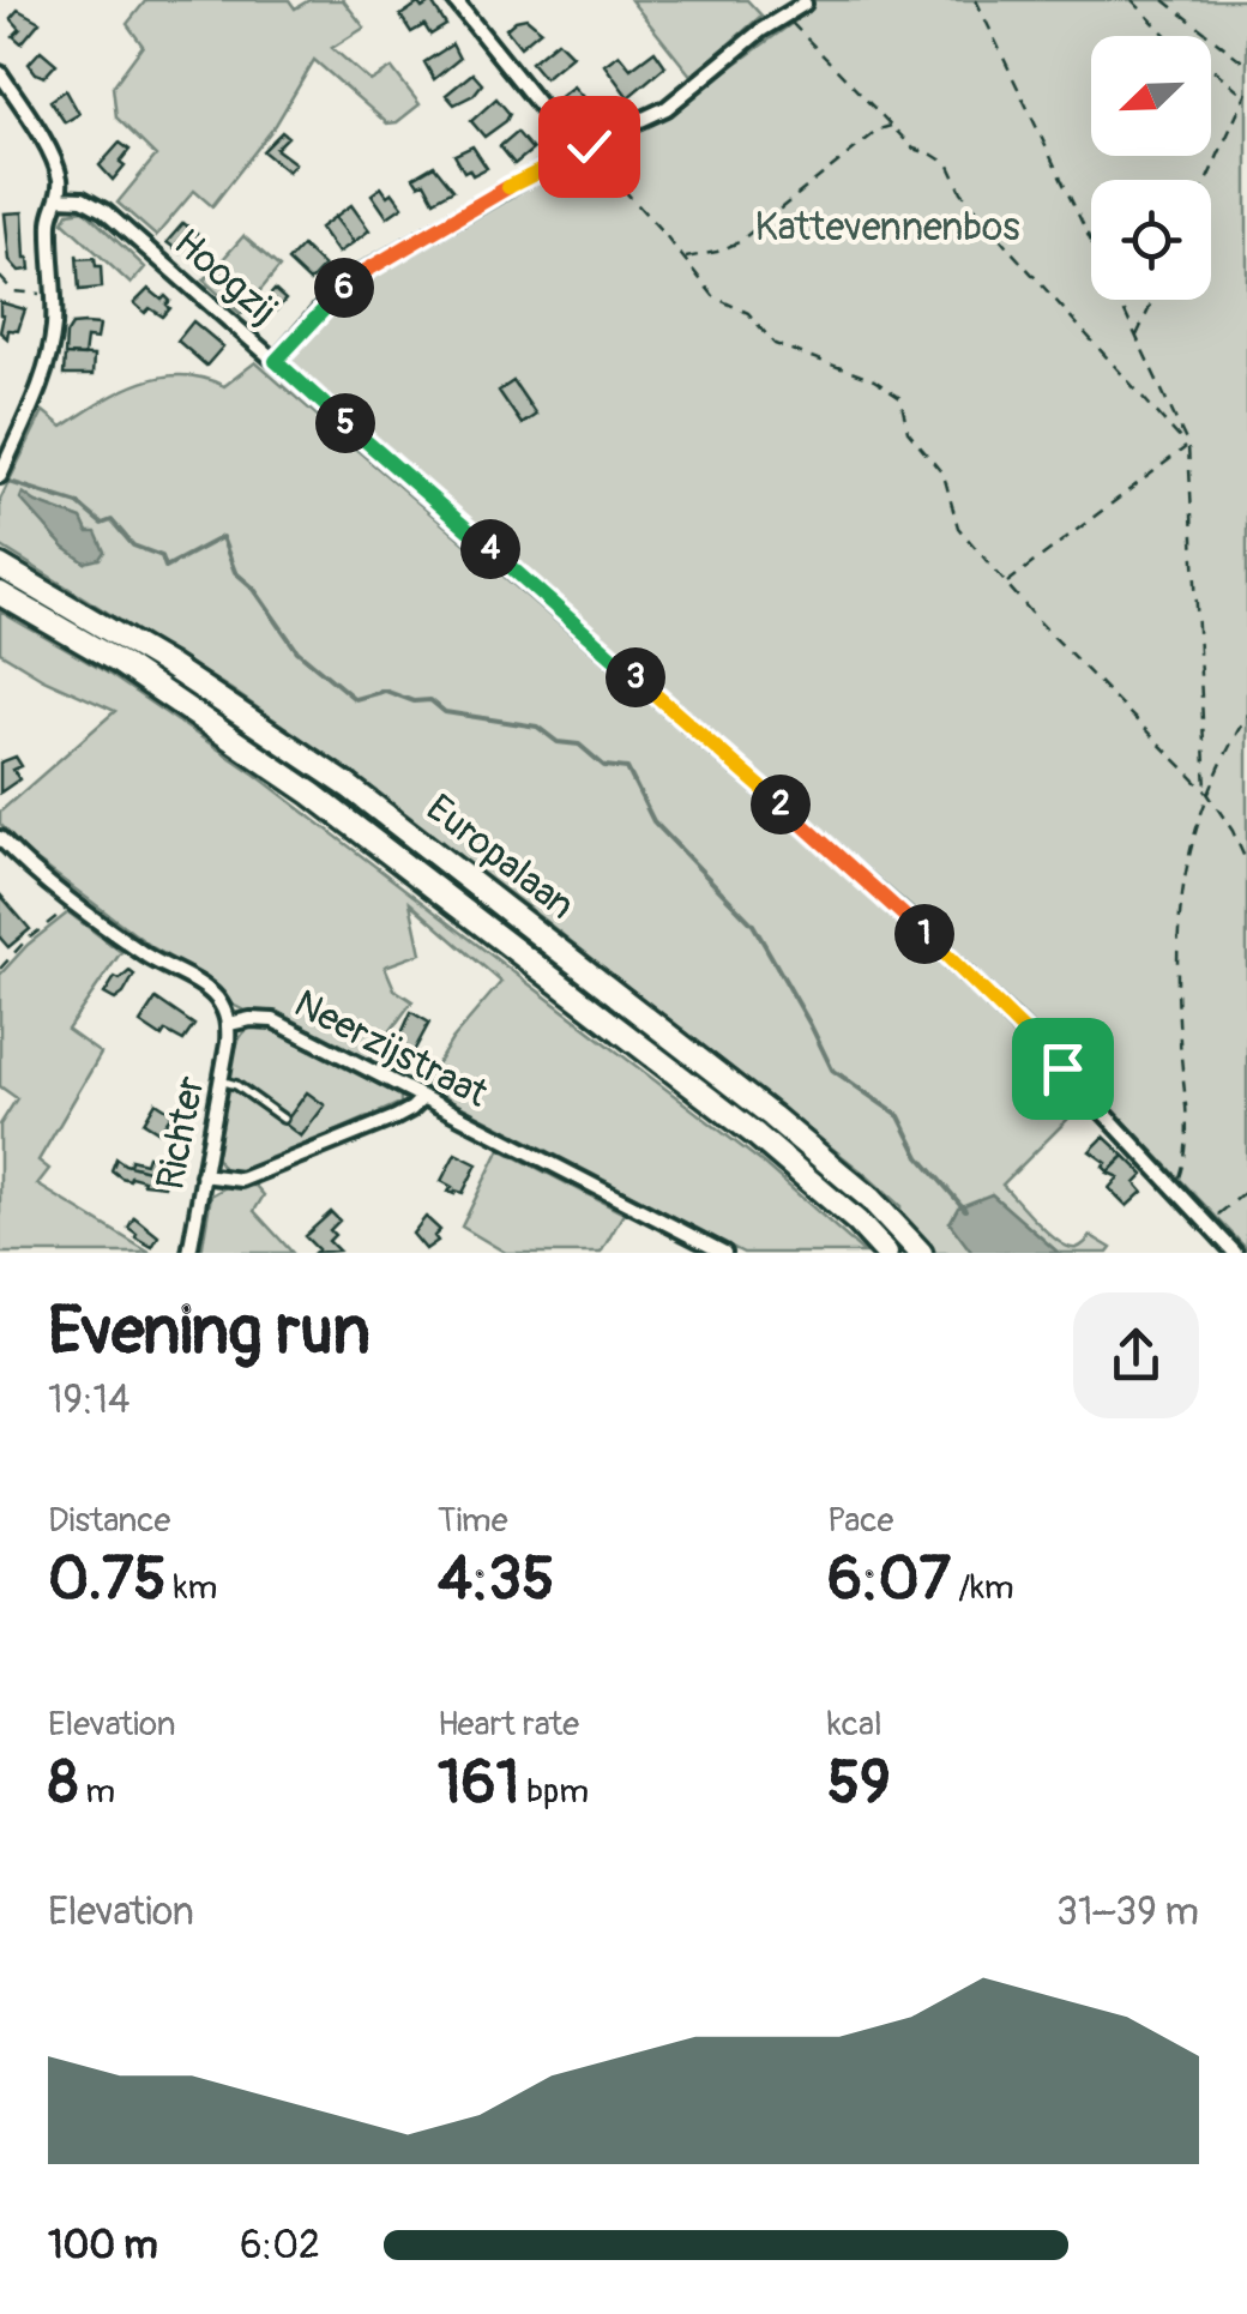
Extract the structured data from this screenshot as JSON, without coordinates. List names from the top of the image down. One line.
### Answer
{"streets":{"highway":["Europalaan"],"street":["Hoogzij","Neerzijstraat","Richter"]},"crossings":[["Neerzijstraat","Richter"]],"parks":["Kattevennenbos"],"north":"bottom left","page":{"pins":["6","5","4","3","2","1"],"heading":["Evening run","19:14"],"stats":[["Distance","0.75 km"],["Time","4:35"],["Pace","6:07 /km"],["Elevation","8 m"],["Heart rate","161 bpm"],["kcal","59"]],"chart":["Elevation","31–39 m"],"list":[{"name":"100 m","note":"6:02"}]}}
